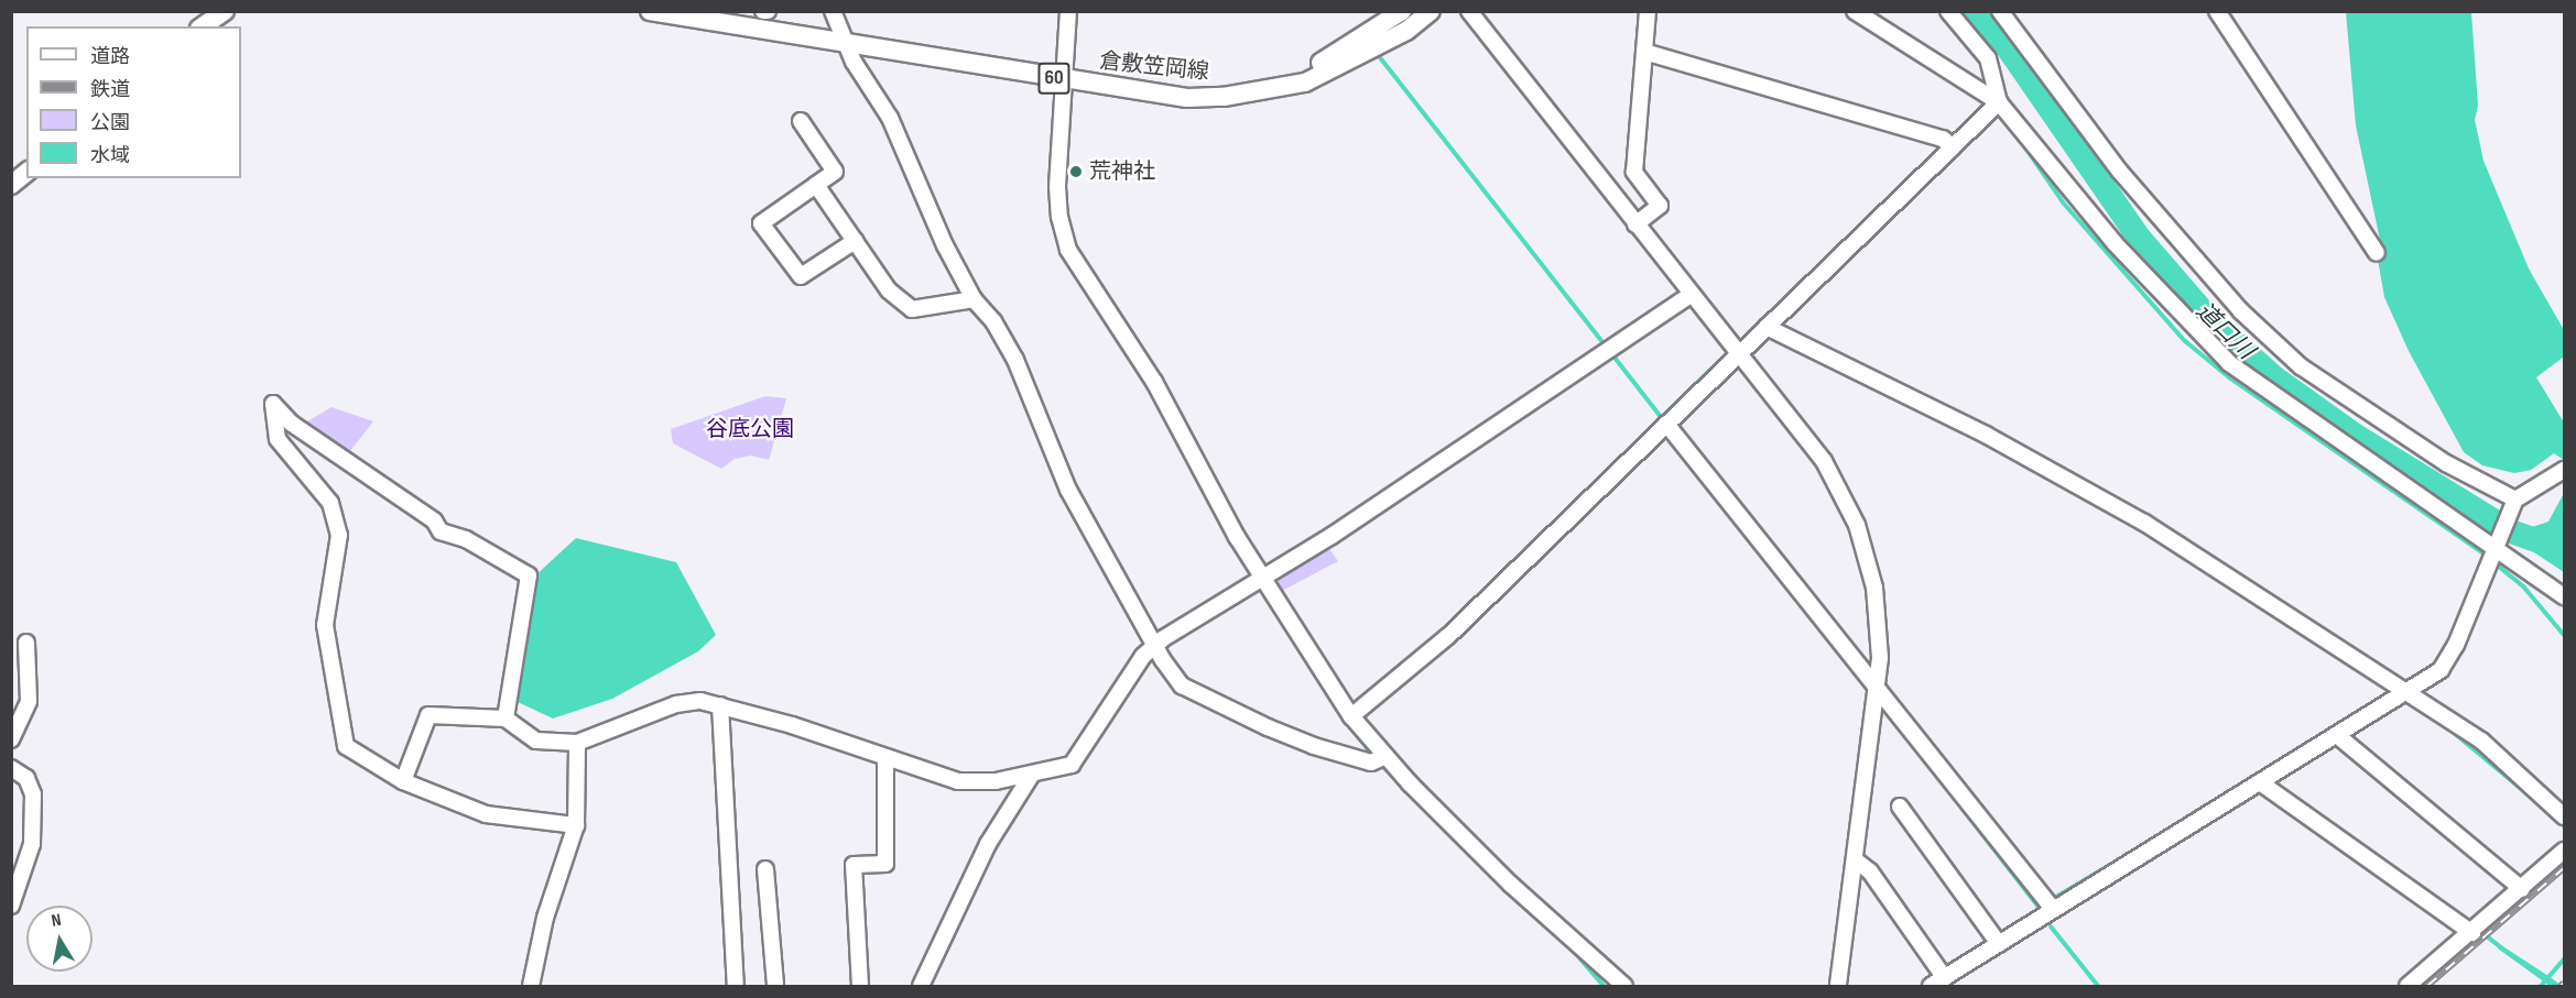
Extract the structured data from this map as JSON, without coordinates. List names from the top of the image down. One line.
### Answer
{"streets":{"main road":["倉敷笠岡線","60"]},"water":["道口川"],"parks":["谷底公園"],"places":["荒神社"],"legend":["道路","鉄道","公園","水域"],"north":"top"}
